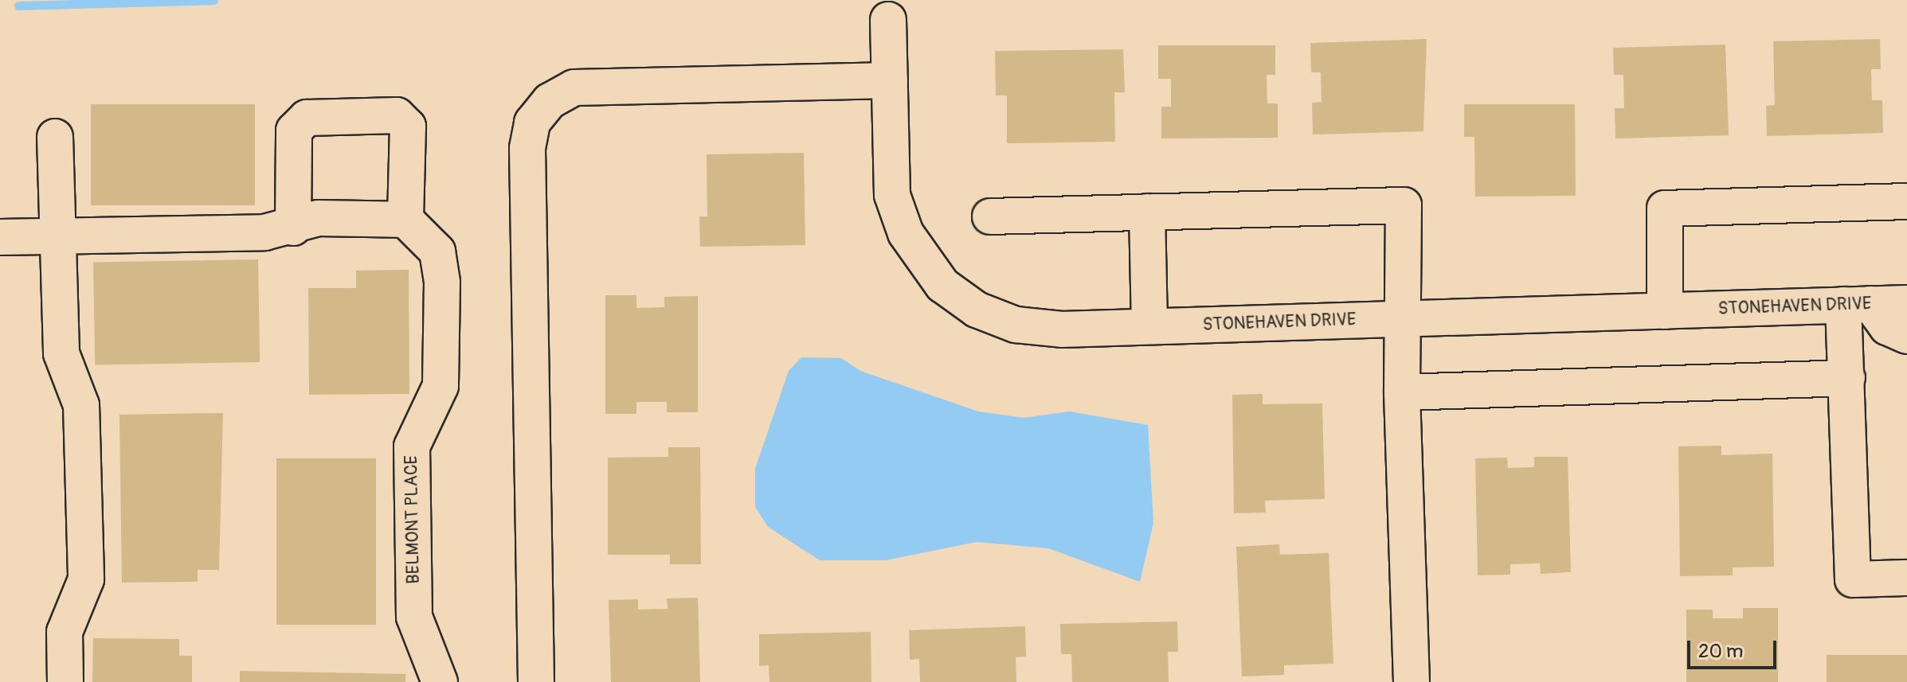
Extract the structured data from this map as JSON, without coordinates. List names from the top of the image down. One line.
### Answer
{"streets":{"street":["STONEHAVEN DRIVE","BELMONT PLACE"]},"scale_bar":"20 m"}
